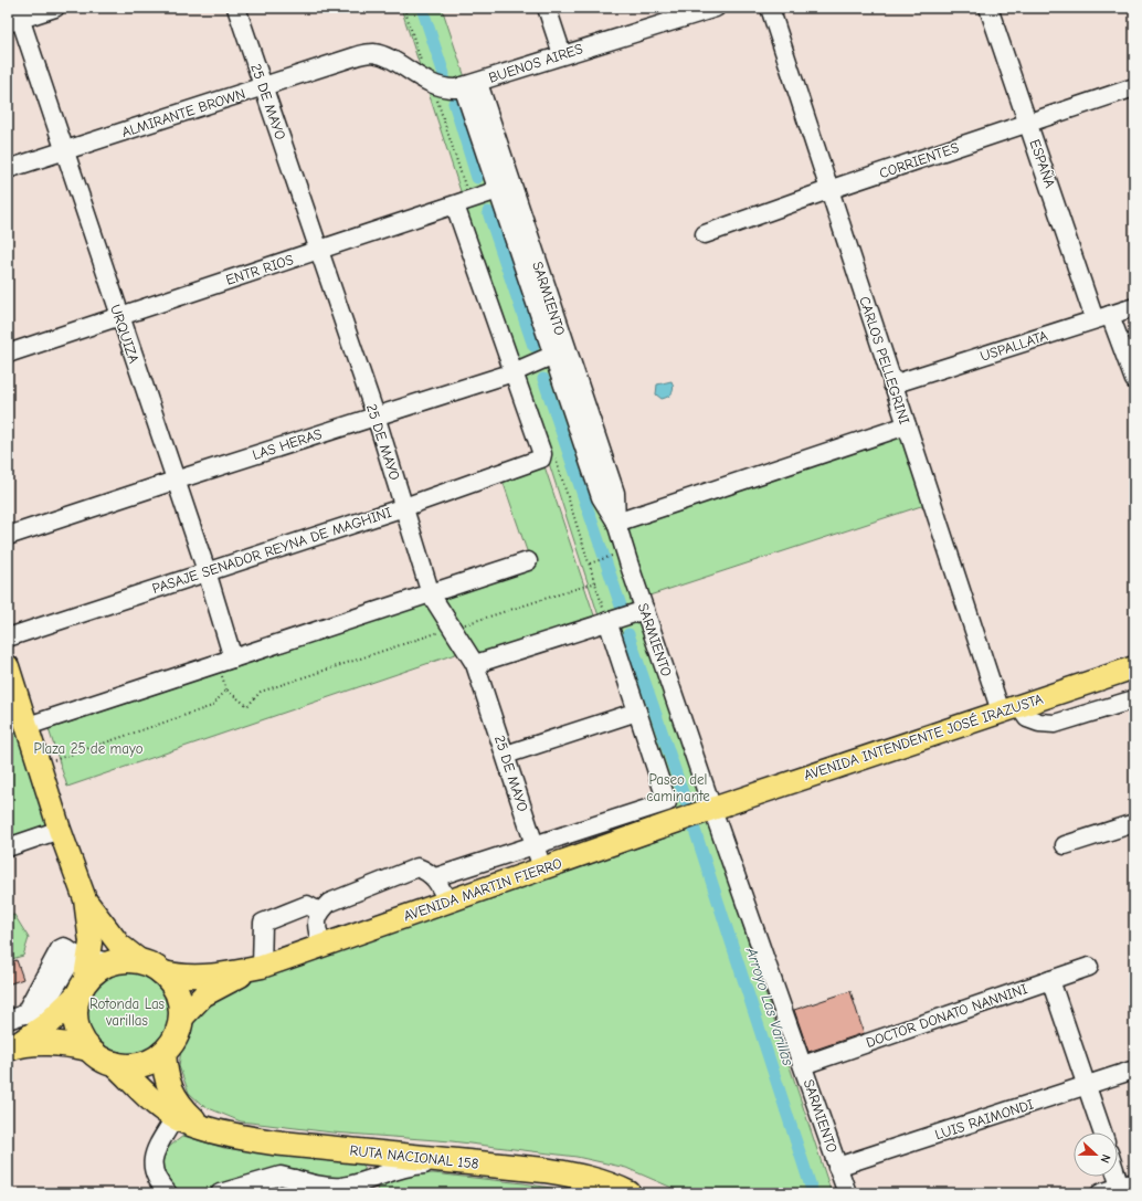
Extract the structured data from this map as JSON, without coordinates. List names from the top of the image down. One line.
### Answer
{"streets":{"highway":["RUTA NACIONAL 158"],"main road":["AVENIDA INTENDENTE JOSÉ IRAZUSTA","AVENIDA MARTIN FIERRO"],"street":["BUENOS AIRES","25 DE MAYO","ALMIRANTE BROWN","CORRIENTES","ESPAÑA","ENTR RIOS","SARMIENTO","URQUIZA","USPALLATA","CARLOS PELLEGRINI","LAS HERAS","PASAJE SENADOR REYNA DE MAGHINI","DOCTOR DONATO NANNINI","LUIS RAIMONDI"]},"crossings":[["BUENOS AIRES","ALMIRANTE BROWN"],["BUENOS AIRES","SARMIENTO"],["25 DE MAYO","ALMIRANTE BROWN"],["25 DE MAYO","ENTR RIOS"],["25 DE MAYO","LAS HERAS"],["25 DE MAYO","PASAJE SENADOR REYNA DE MAGHINI"],["25 DE MAYO","AVENIDA MARTIN FIERRO"],["ALMIRANTE BROWN","SARMIENTO"],["ALMIRANTE BROWN","URQUIZA"],["CORRIENTES","ESPAÑA"],["CORRIENTES","CARLOS PELLEGRINI"],["ESPAÑA","USPALLATA"],["ENTR RIOS","SARMIENTO"],["ENTR RIOS","URQUIZA"],["SARMIENTO","LAS HERAS"],["SARMIENTO","AVENIDA INTENDENTE JOSÉ IRAZUSTA"],["SARMIENTO","AVENIDA MARTIN FIERRO"],["SARMIENTO","DOCTOR DONATO NANNINI"],["SARMIENTO","LUIS RAIMONDI"],["URQUIZA","LAS HERAS"],["URQUIZA","PASAJE SENADOR REYNA DE MAGHINI"],["USPALLATA","CARLOS PELLEGRINI"],["CARLOS PELLEGRINI","AVENIDA INTENDENTE JOSÉ IRAZUSTA"],["LAS HERAS","PASAJE SENADOR REYNA DE MAGHINI"],["AVENIDA INTENDENTE JOSÉ IRAZUSTA","AVENIDA MARTIN FIERRO"],["AVENIDA MARTIN FIERRO","RUTA NACIONAL 158"]],"water":["Arroyo Las Varillas"],"parks":["Plaza 25 de mayo","Paseo del caminante","Rotonda Las varillas"],"north":"right"}
